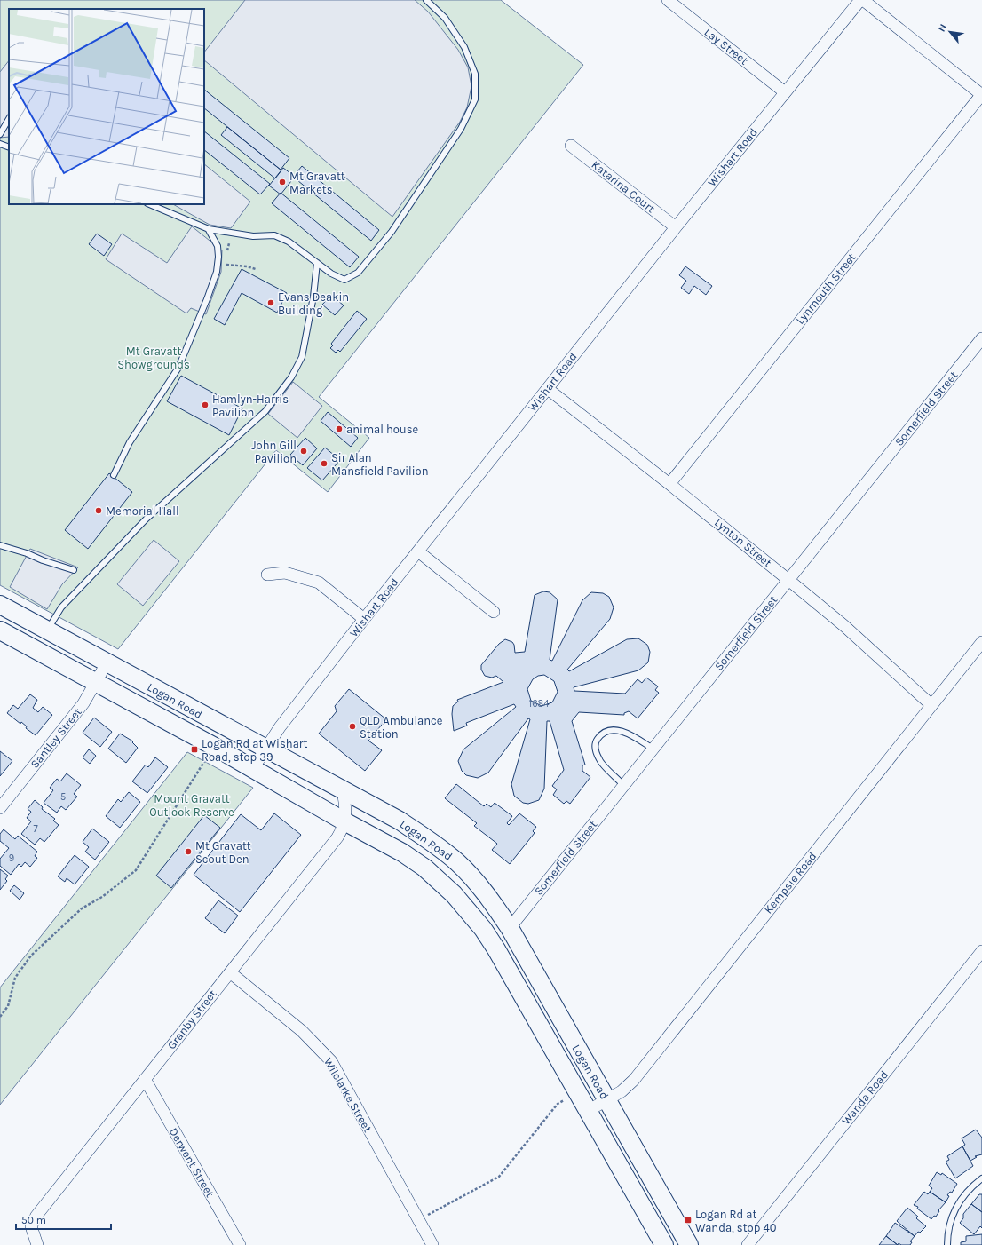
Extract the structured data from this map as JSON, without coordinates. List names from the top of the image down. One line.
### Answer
{"streets":{"main road":["Logan Road"],"street":["Lay Street","Wishart Road","Katarina Court","Lynmouth Street","Somerfield Street","Lynton Street","Santley Street","Kempsie Road","Granby Street","Wilclarke Street","Wanda Road","Derwent Street"]},"crossings":[["Lay Street","Wishart Road"],["Wishart Road","Katarina Court"],["Wishart Road","Lynton Street"],["Wishart Road","Logan Road"],["Lynmouth Street","Lynton Street"],["Somerfield Street","Lynton Street"],["Somerfield Street","Logan Road"],["Lynton Street","Kempsie Road"],["Logan Road","Santley Street"],["Logan Road","Kempsie Road"],["Logan Road","Granby Street"],["Granby Street","Wilclarke Street"],["Granby Street","Derwent Street"]],"parks":["Mt Gravatt Showgrounds","Mount Gravatt Outlook Reserve"],"places":{"other":["Mt Gravatt Markets","Evans Deakin Building","Hamlyn-Harris Pavilion","animal house","John Gill Pavilion","Sir Alan Mansfield Pavilion","Memorial Hall","QLD Ambulance Station","Mt Gravatt Scout Den"],"transit":["Logan Rd at Wishart Road, stop 39","Logan Rd at Wanda, stop 40"]},"house_numbers":["1684","5","7","9"],"scale_bar":"50 m","north":"top left"}
